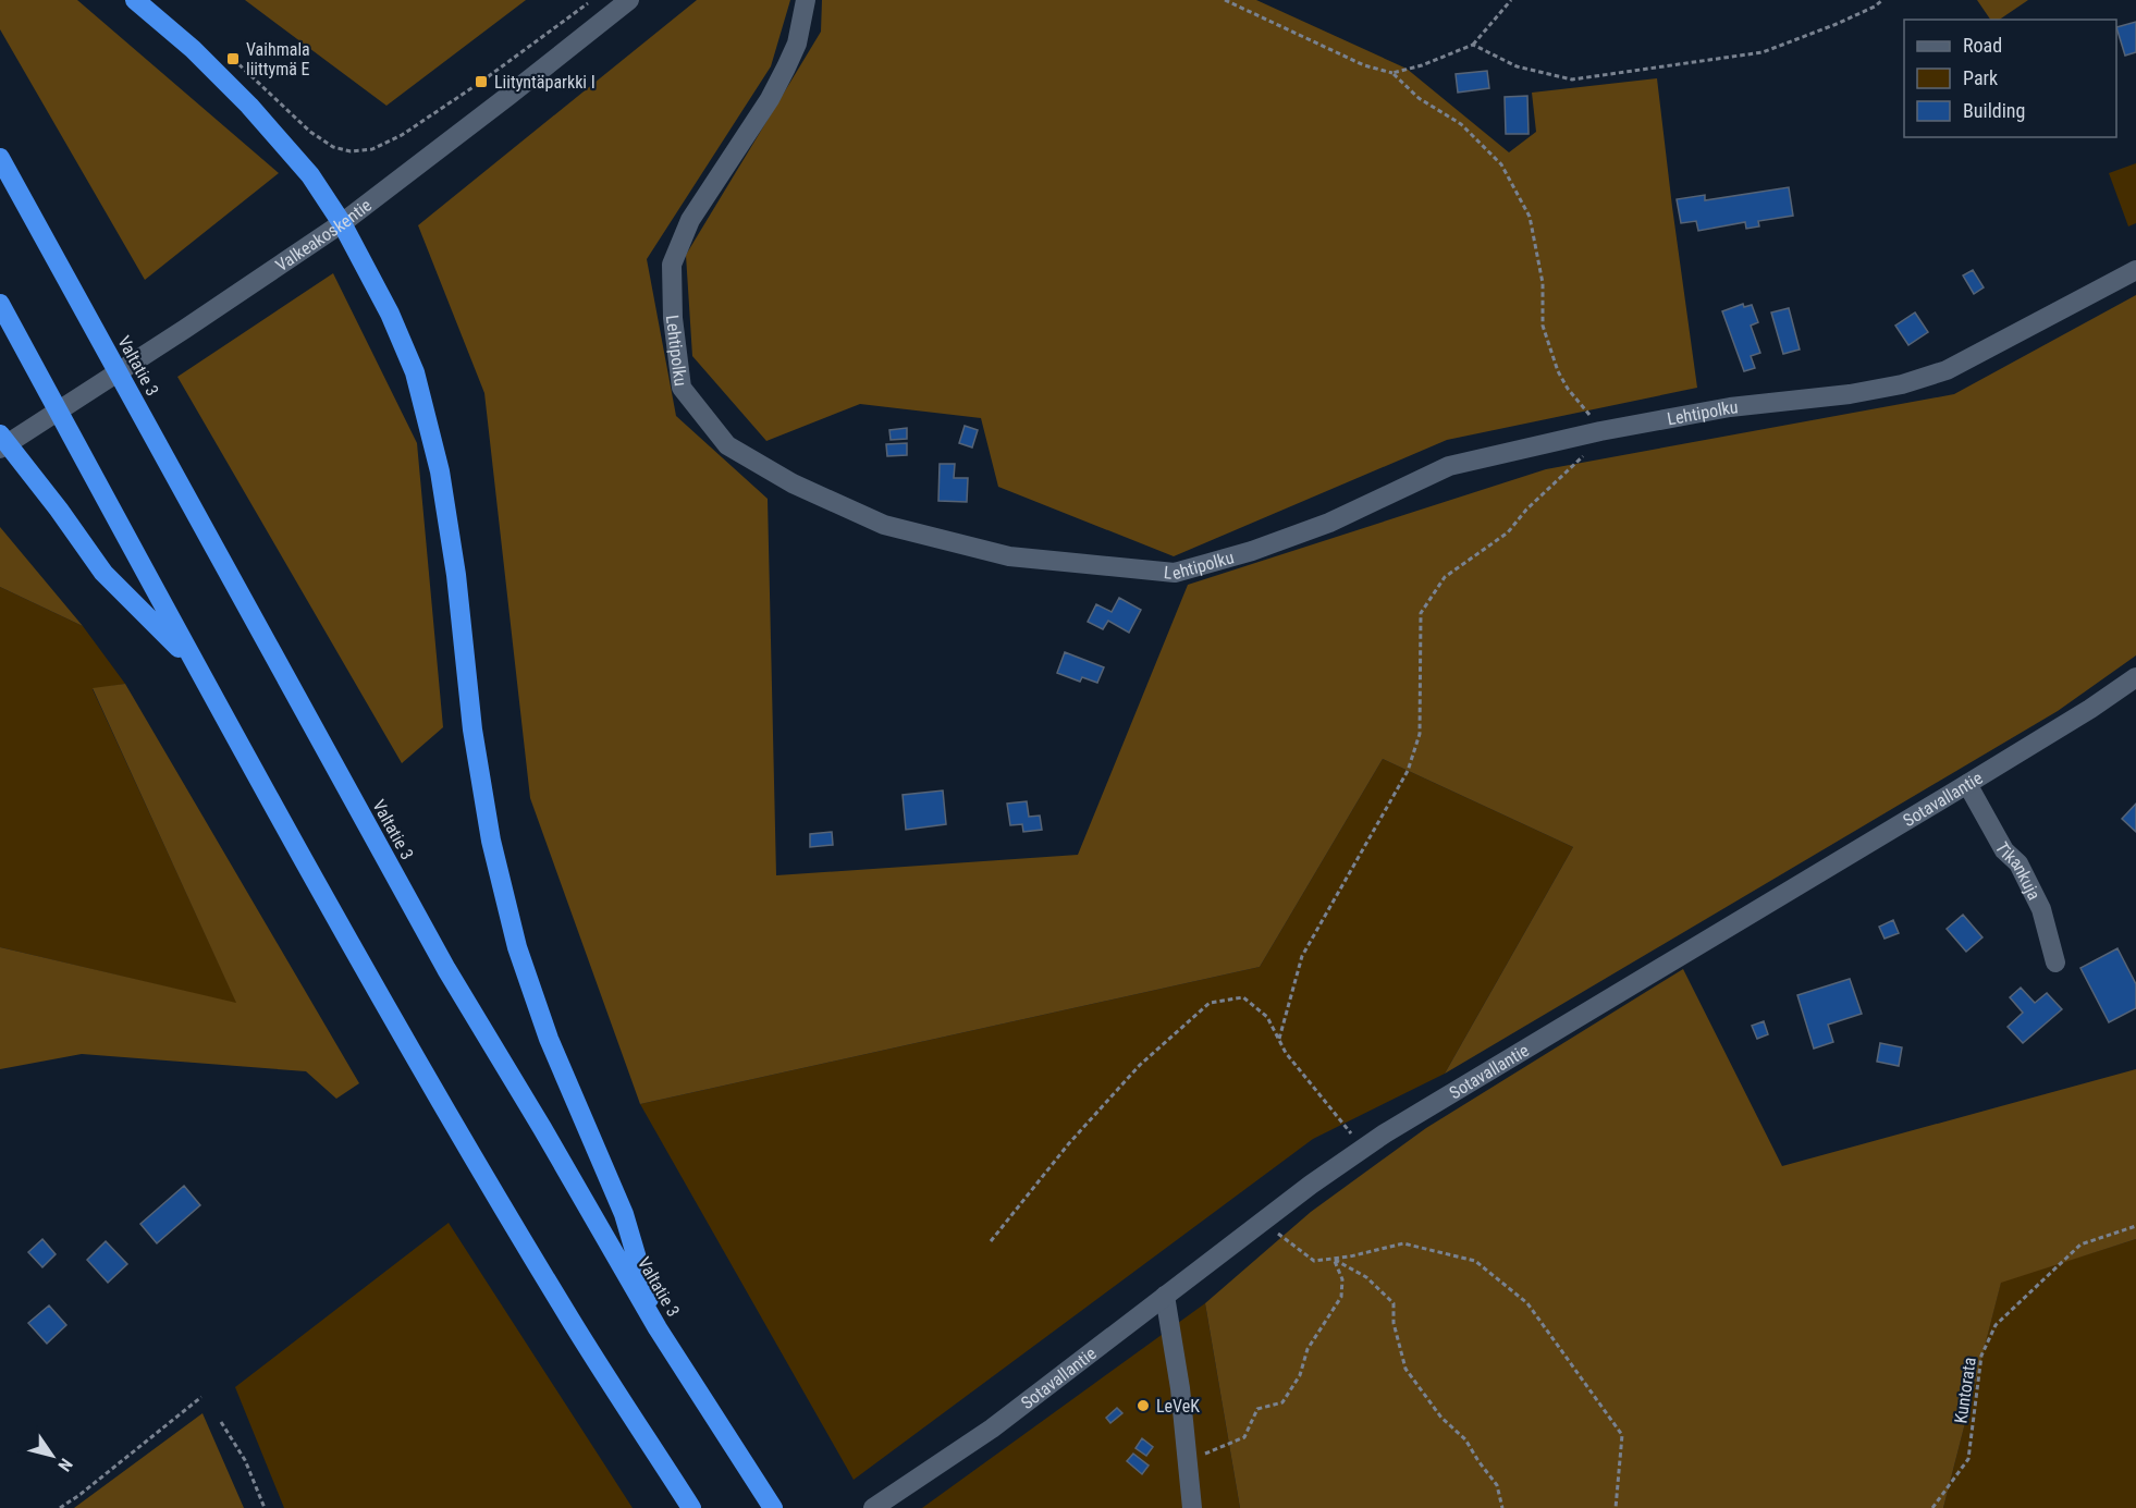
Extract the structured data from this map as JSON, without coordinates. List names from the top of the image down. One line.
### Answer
{"streets":{"highway":["Valtatie 3"],"street":["Valkeakoskentie","Lehtipolku","Sotavallantie","Tikankuja"],"path":["Kuntorata"]},"crossings":[["Sotavallantie","Tikankuja"]],"places":{"transit":["Vaihmala liittymä E","Liityntäparkki I"],"other":["LeVeK"]},"legend":["Road","Park","Building"],"north":"bottom right"}
